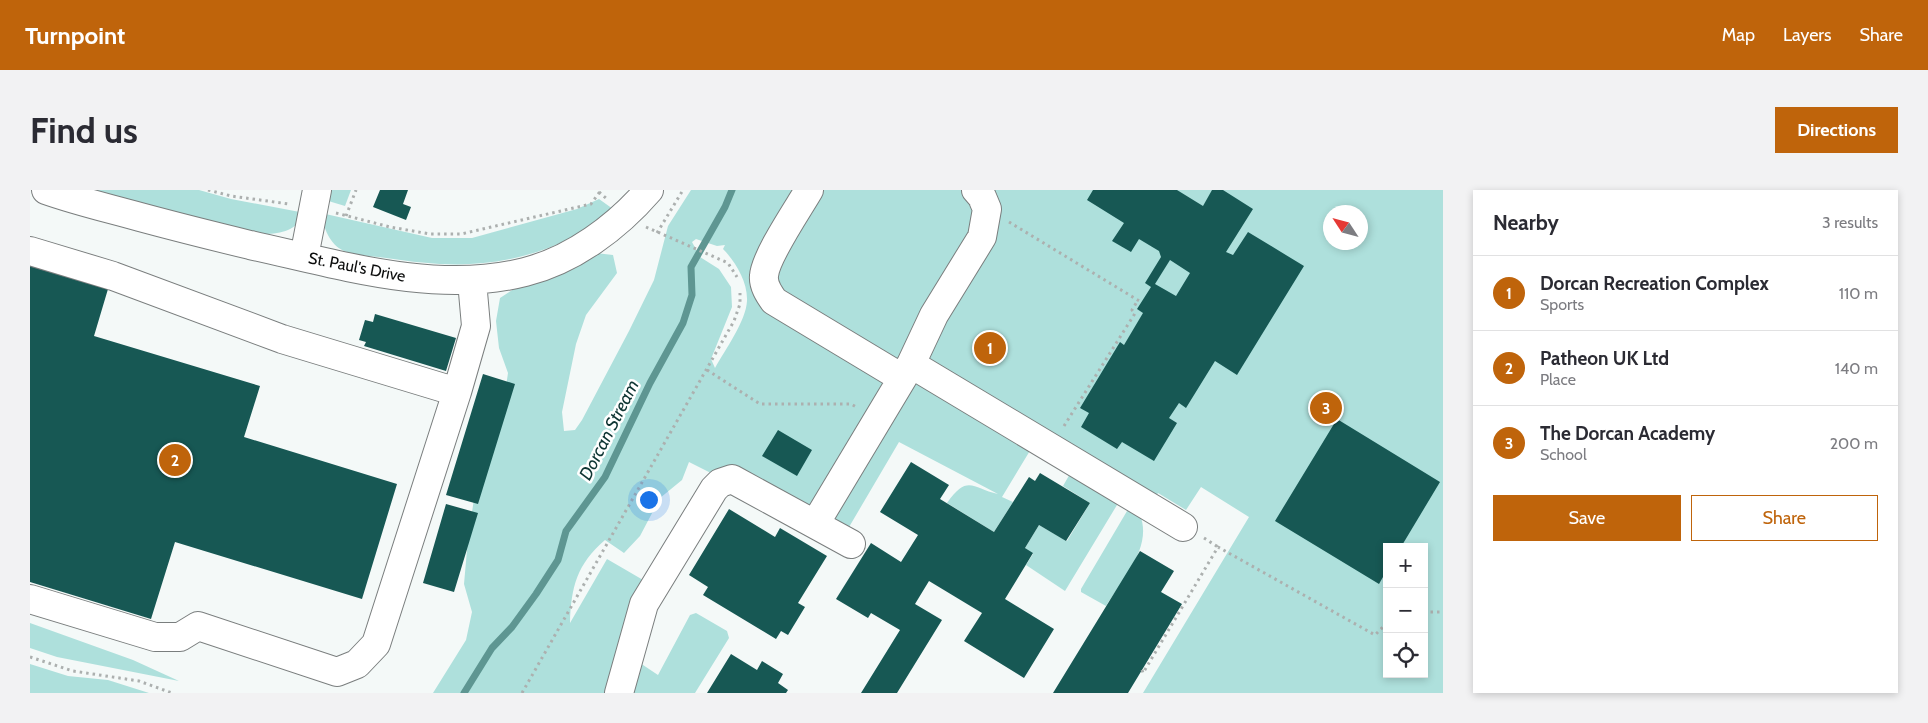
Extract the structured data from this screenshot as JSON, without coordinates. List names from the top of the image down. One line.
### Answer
{"streets":{"street":["St. Paul's Drive"]},"water":["Dorcan Stream"],"north":"top left","page":{"header":"Turnpoint","nav":["Map","Layers","Share"],"buttons":["Directions",["Save","Share"]],"title":"Find us","heading":["Nearby","3 results"],"list":[{"mark":"1","name":"Dorcan Recreation Complex","note":"Sports","value":"110 m"},{"mark":"2","name":"Patheon UK Ltd","note":"Place","value":"140 m"},{"mark":"3","name":"The Dorcan Academy","note":"School","value":"200 m"}],"pins":["1","3","2"],"map_buttons":["+","−"]}}
